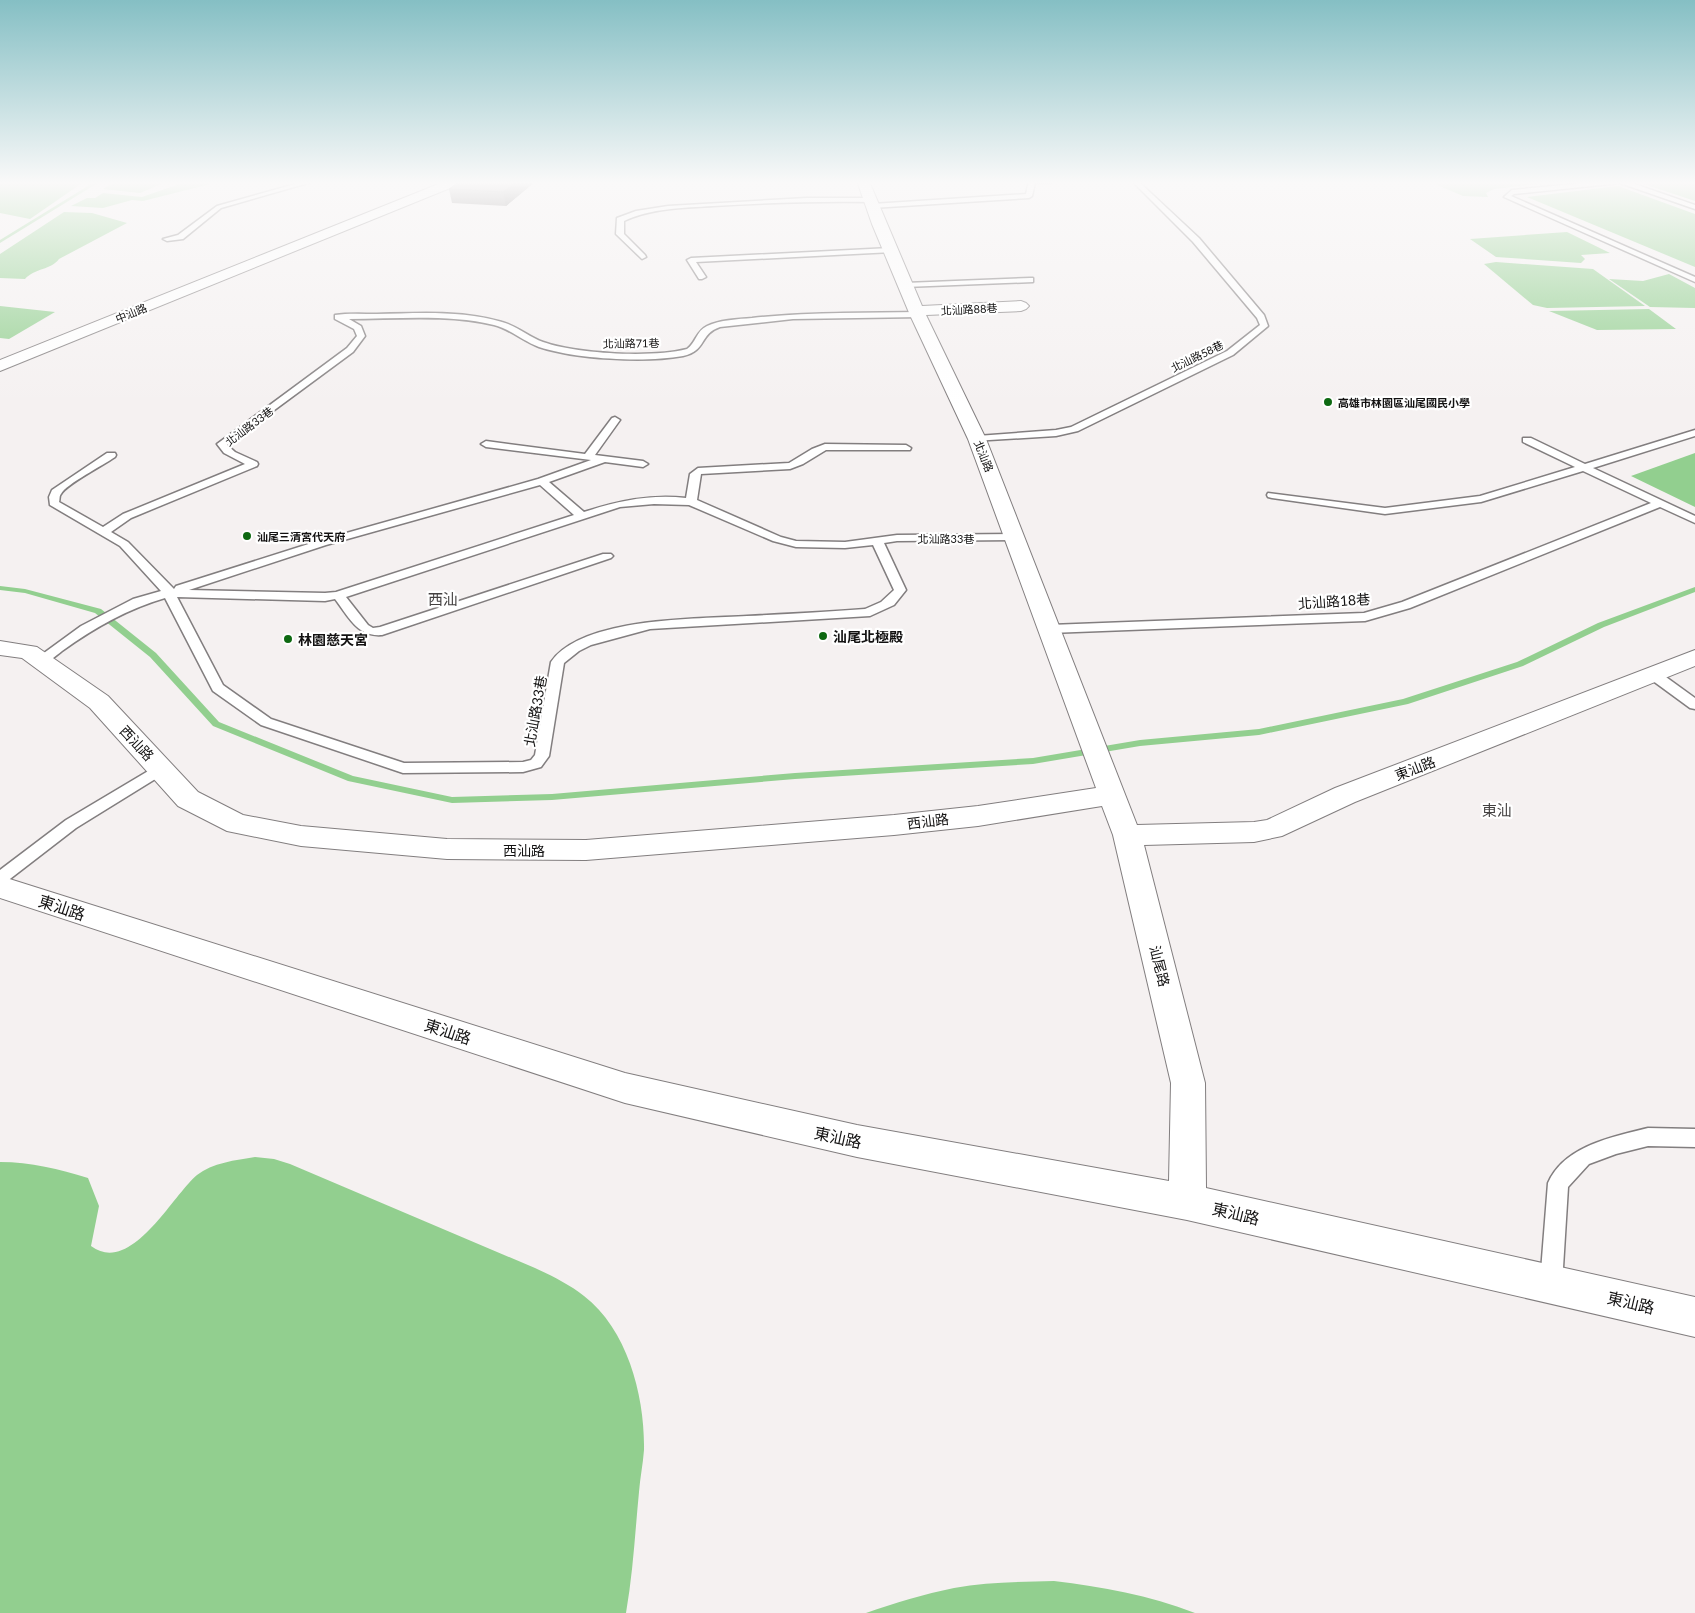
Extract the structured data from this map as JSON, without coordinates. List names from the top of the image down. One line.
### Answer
{"streets":{"street":["北汕路88巷","中汕路","北汕路","西汕路","東汕路","汕尾路"],"lane":["北汕路71巷","北汕路58巷","北汕路33巷","北汕路18巷"]},"crossings":[["北汕路88巷","北汕路71巷"],["北汕路88巷","北汕路"],["北汕路71巷","北汕路33巷"],["北汕路71巷","北汕路"],["北汕路58巷","北汕路"],["北汕路33巷","北汕路"],["北汕路33巷","西汕路"],["北汕路","北汕路18巷"],["北汕路","汕尾路"],["西汕路","汕尾路"],["東汕路","汕尾路"]],"districts":["西汕","東汕"],"places":["高雄市林園區汕尾國民小學","汕尾三清宮代天府","汕尾北極殿","林園慈天宮"]}
